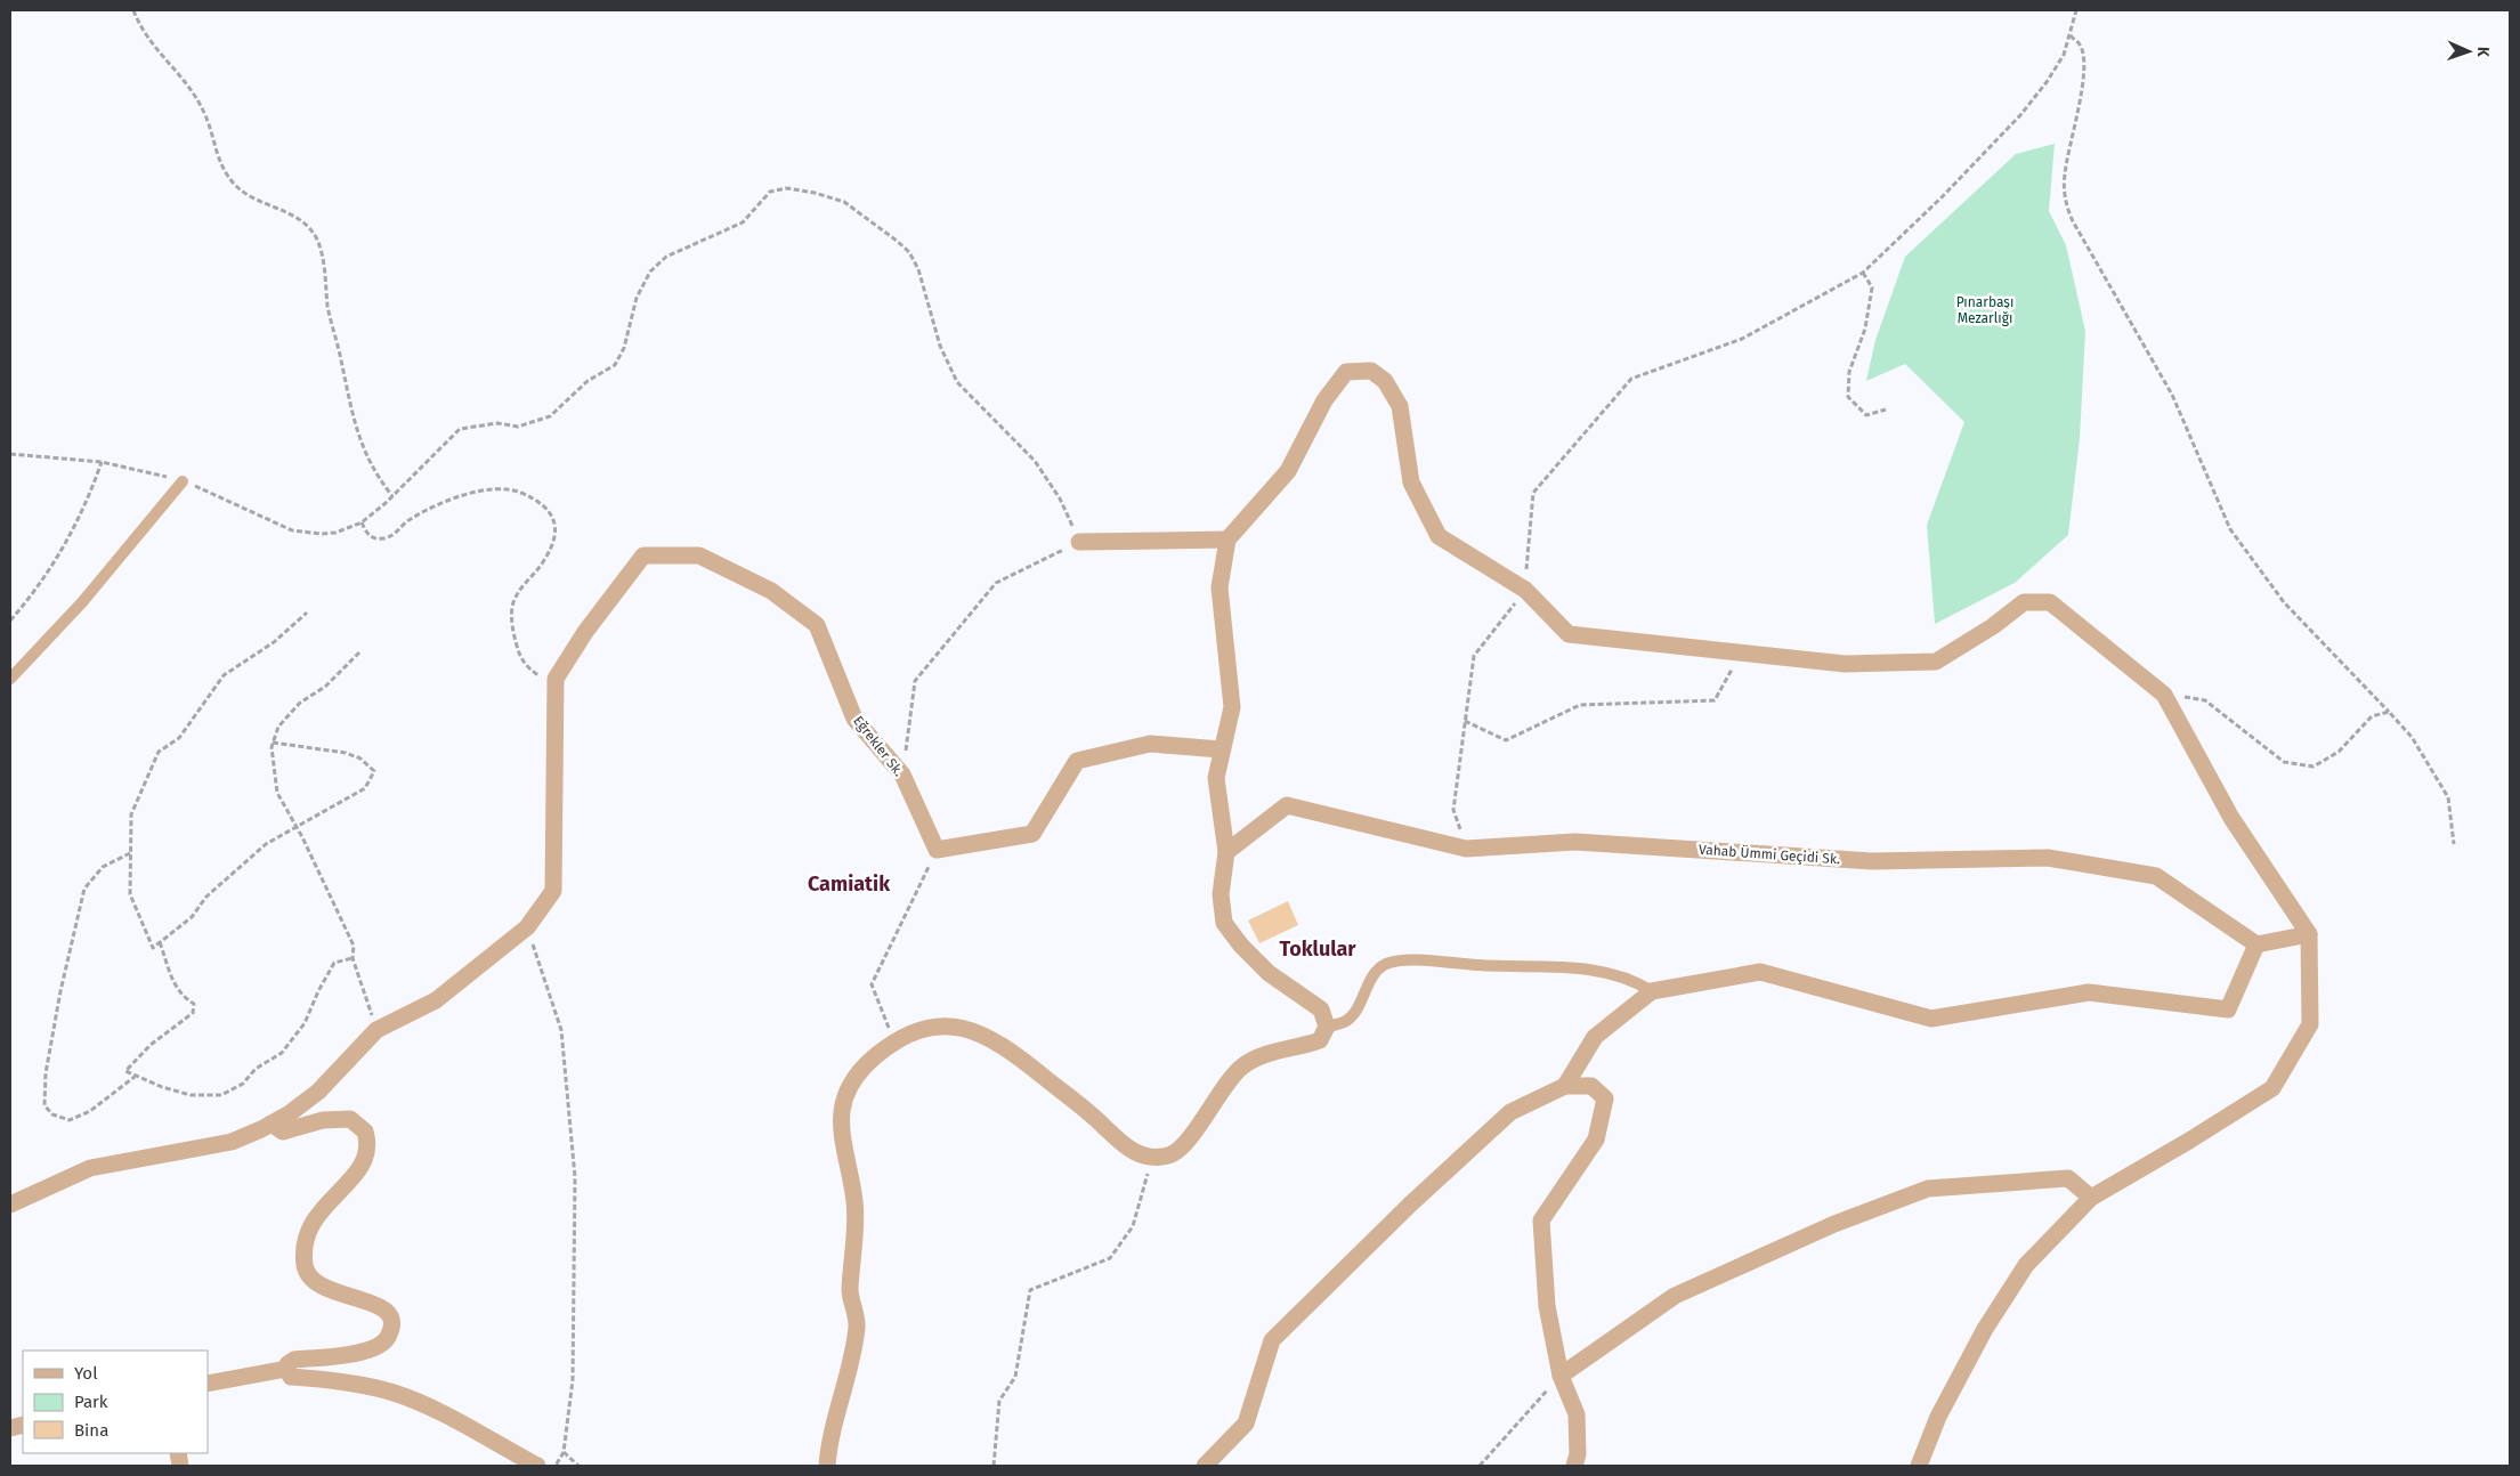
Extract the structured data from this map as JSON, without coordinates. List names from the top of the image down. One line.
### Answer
{"streets":{"street":["Eğrekler Sk.","Vahab Ümmi Geçidi Sk."]},"districts":["Camiatik","Toklular"],"parks":["Pınarbaşı Mezarlığı"],"legend":["Yol","Park","Bina"],"north":"right"}
